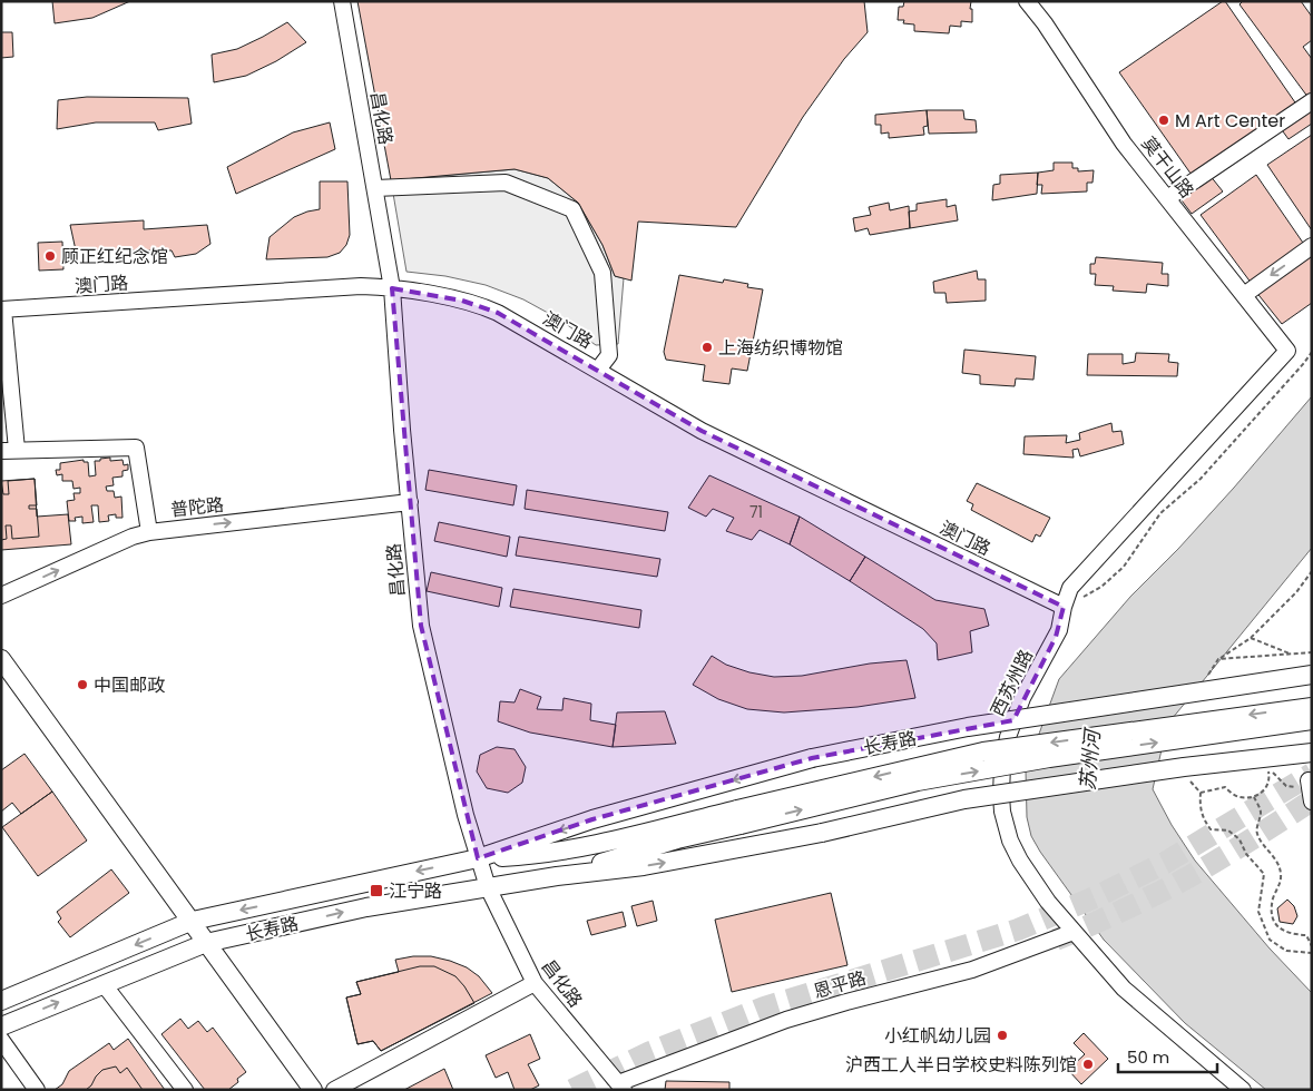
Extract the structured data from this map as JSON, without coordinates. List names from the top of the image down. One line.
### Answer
{"streets":{"main road":["长寿路"],"street":["昌化路","莫干山路","澳门路","普陀路","西苏州路","恩平路"]},"crossings":[["昌化路","澳门路"],["昌化路","普陀路"],["昌化路","长寿路"],["昌化路","恩平路"],["莫干山路","西苏州路"],["澳门路","西苏州路"],["西苏州路","恩平路"]],"one_way":["普陀路"],"water":["苏州河"],"places":{"other":["M Art Center","顾正红纪念馆","上海纺织博物馆","中国邮政","小红帆幼儿园","沪西工人半日学校史料陈列馆"],"transit":["江宁路"]},"house_numbers":["71"],"scale_bar":"50 m"}
